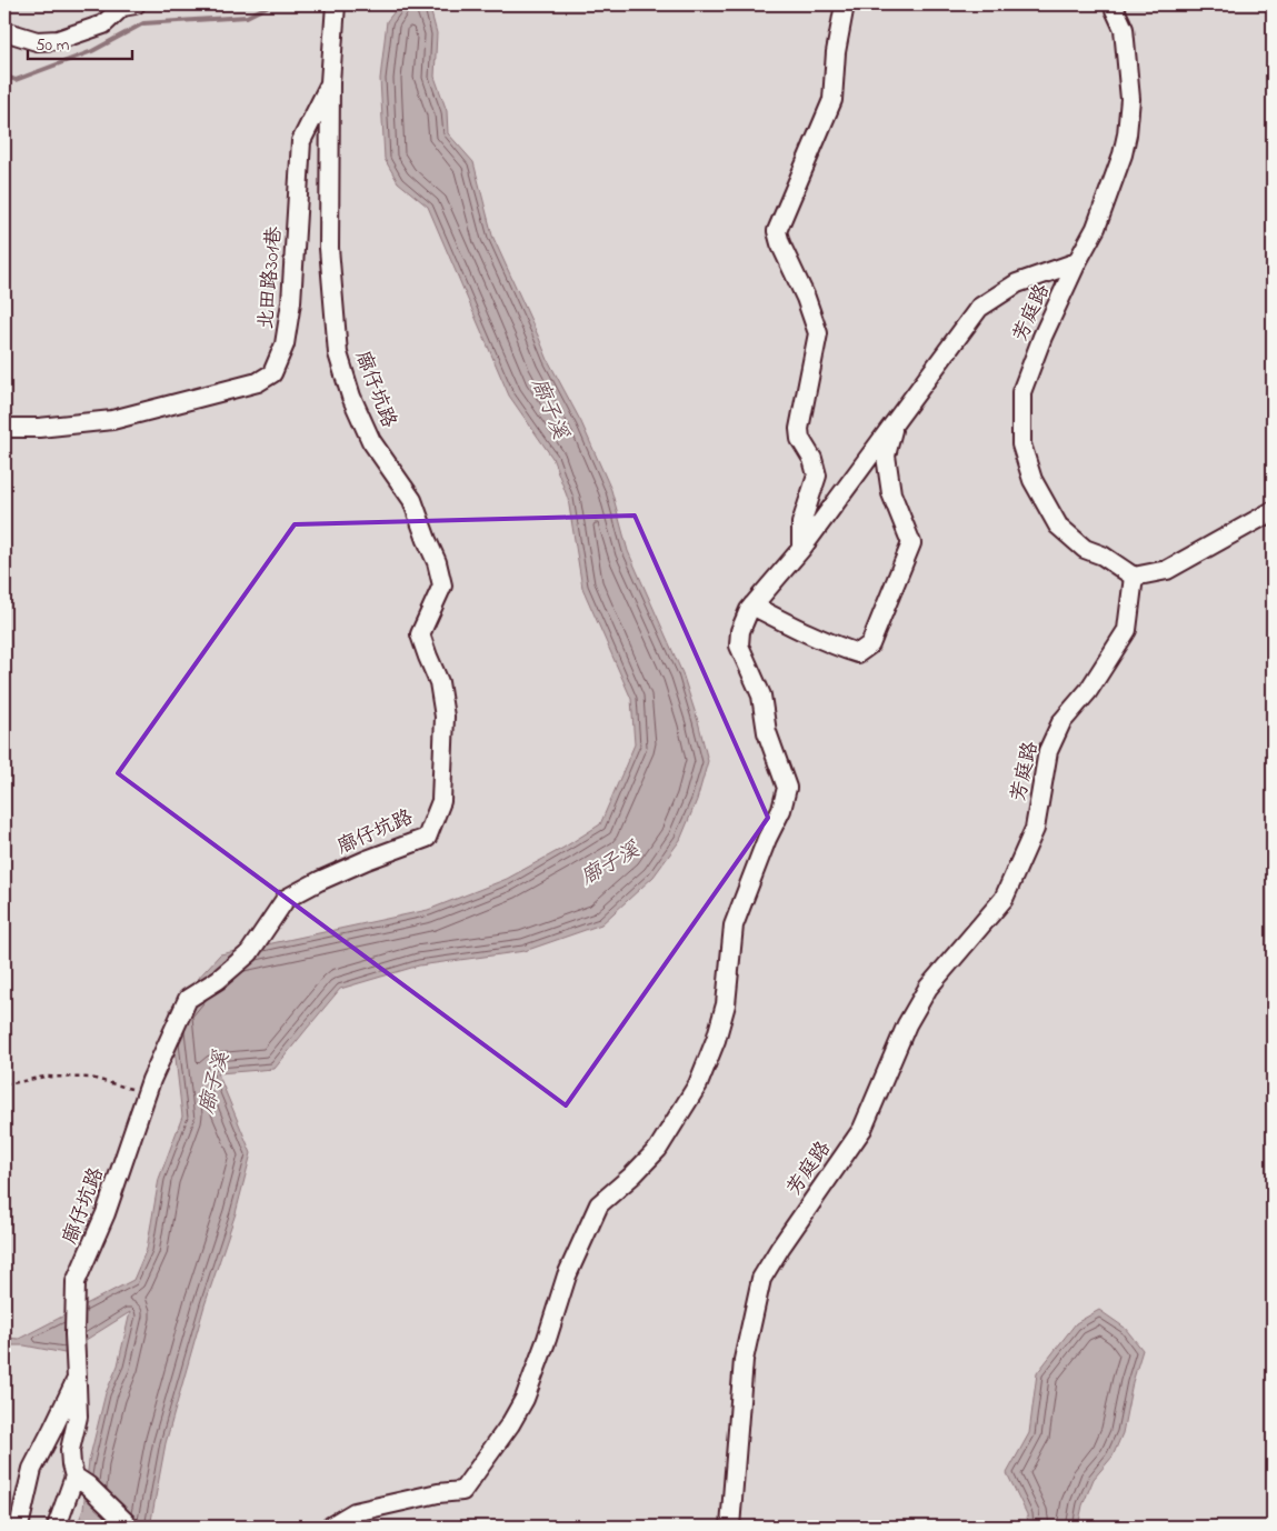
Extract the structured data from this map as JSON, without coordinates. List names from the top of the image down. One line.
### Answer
{"streets":{"street":["北田路301巷","芳庭路","廍仔坑路"]},"crossings":[["北田路301巷","廍仔坑路"]],"water":["廍子溪"],"scale_bar":"50 m"}
